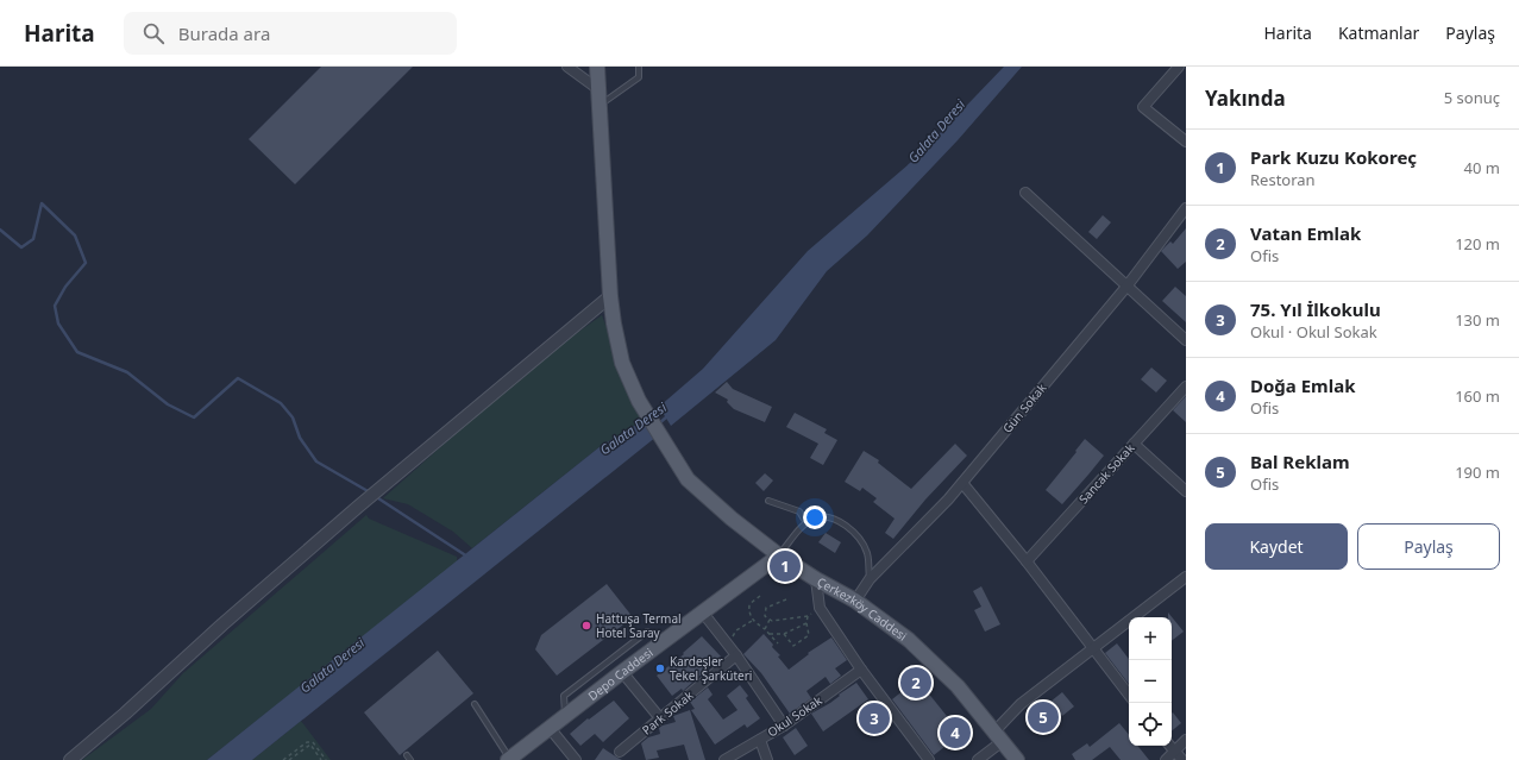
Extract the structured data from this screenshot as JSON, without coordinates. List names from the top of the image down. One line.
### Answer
{"streets":{"main road":["Çerkezköy Caddesi","Depo Caddesi"],"street":["Gün Sokak","Sancak Sokak","Park Sokak","Okul Sokak"]},"crossings":[["Gün Sokak","Çerkezköy Caddesi"],["Çerkezköy Caddesi","Depo Caddesi"]],"water":["Galata Deresi"],"places":["Hattuşa Termal Hotel Saray","Kardeşler Tekel Şarküteri"],"page":{"header":"Harita","search":"Burada ara","nav":["Harita","Katmanlar","Paylaş"],"heading":["Yakında","5 sonuç"],"list":[{"mark":"1","name":"Park Kuzu Kokoreç","note":"Restoran","value":"40 m"},{"mark":"2","name":"Vatan Emlak","note":"Ofis","value":"120 m"},{"mark":"3","name":"75. Yıl İlkokulu","note":"Okul · Okul Sokak","value":"130 m"},{"mark":"4","name":"Doğa Emlak","note":"Ofis","value":"160 m"},{"mark":"5","name":"Bal Reklam","note":"Ofis","value":"190 m"}],"buttons":["Kaydet","Paylaş"],"pins":["1","2","5","3","4"],"map_buttons":["+","−"]}}
